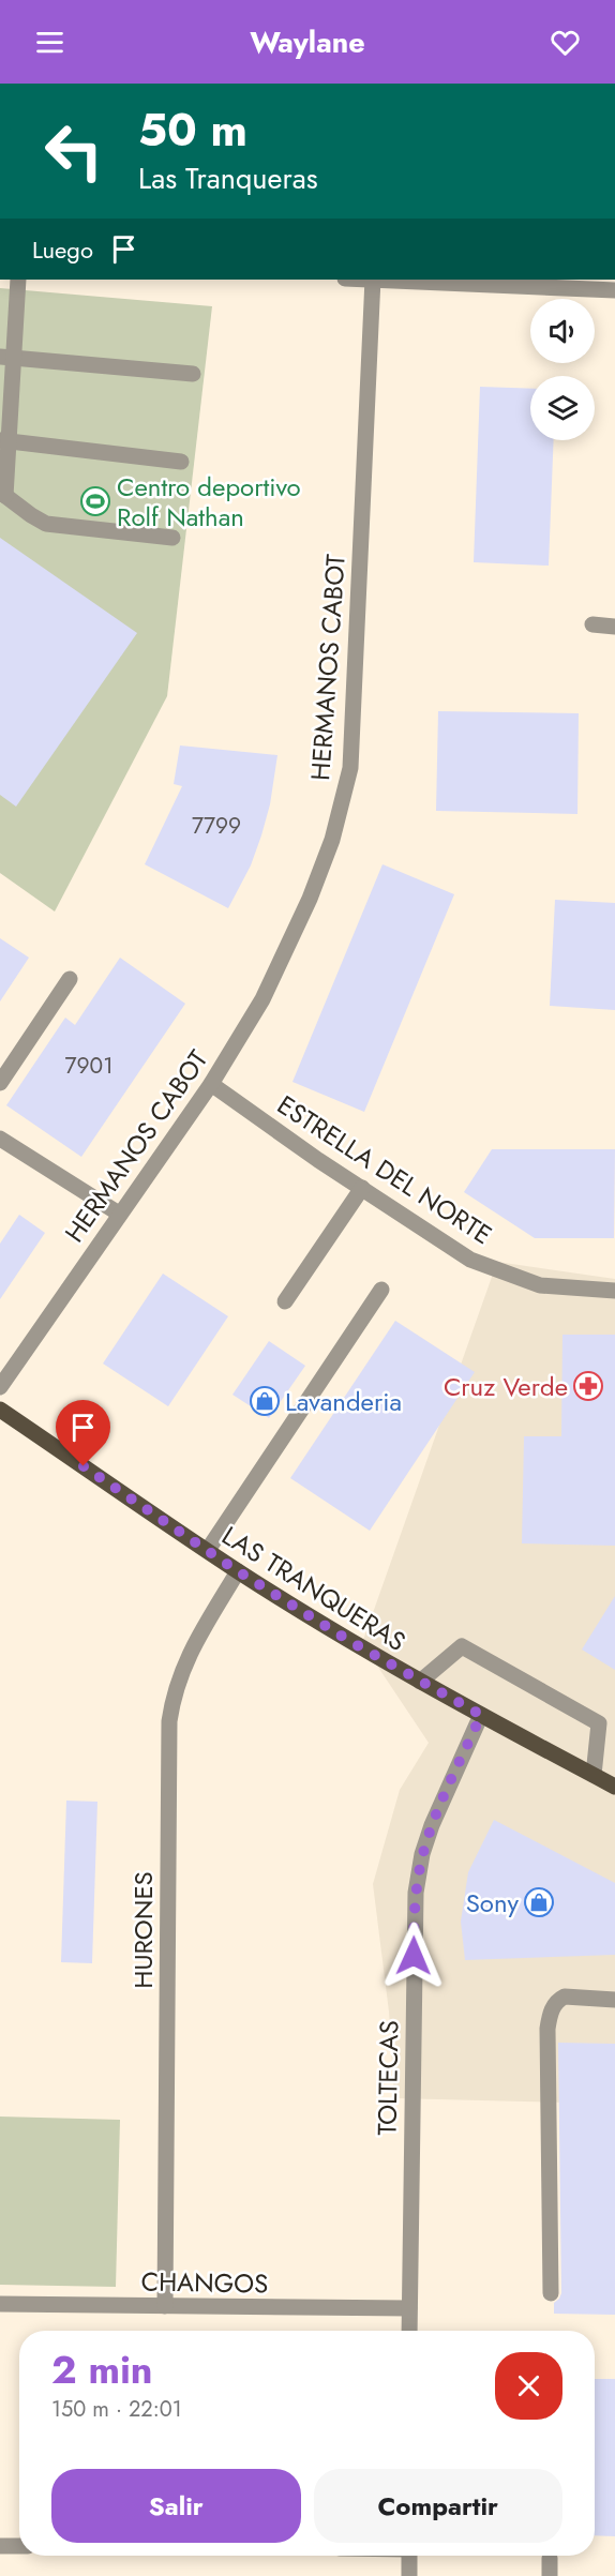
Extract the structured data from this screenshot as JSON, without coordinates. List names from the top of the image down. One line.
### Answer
{"streets":{"main road":["LAS TRANQUERAS"],"street":["HERMANOS CABOT","ESTRELLA DEL NORTE","HURONES","TOLTECAS","CHANGOS"]},"crossings":[["HERMANOS CABOT","ESTRELLA DEL NORTE"],["LAS TRANQUERAS","HURONES"],["LAS TRANQUERAS","TOLTECAS"],["HURONES","CHANGOS"],["TOLTECAS","CHANGOS"]],"places":{"sports":["Centro deportivo Rolf Nathan"],"pharmacy":["Cruz Verde"],"shop":["Lavanderia","Sony"]},"house_numbers":["7799","7901"],"page":{"header":"Waylane","turn":["50 m","Las Tranqueras"],"then":"Luego","heading":["2 min","150 m · 22:01"],"buttons":["Salir","Compartir"]}}
